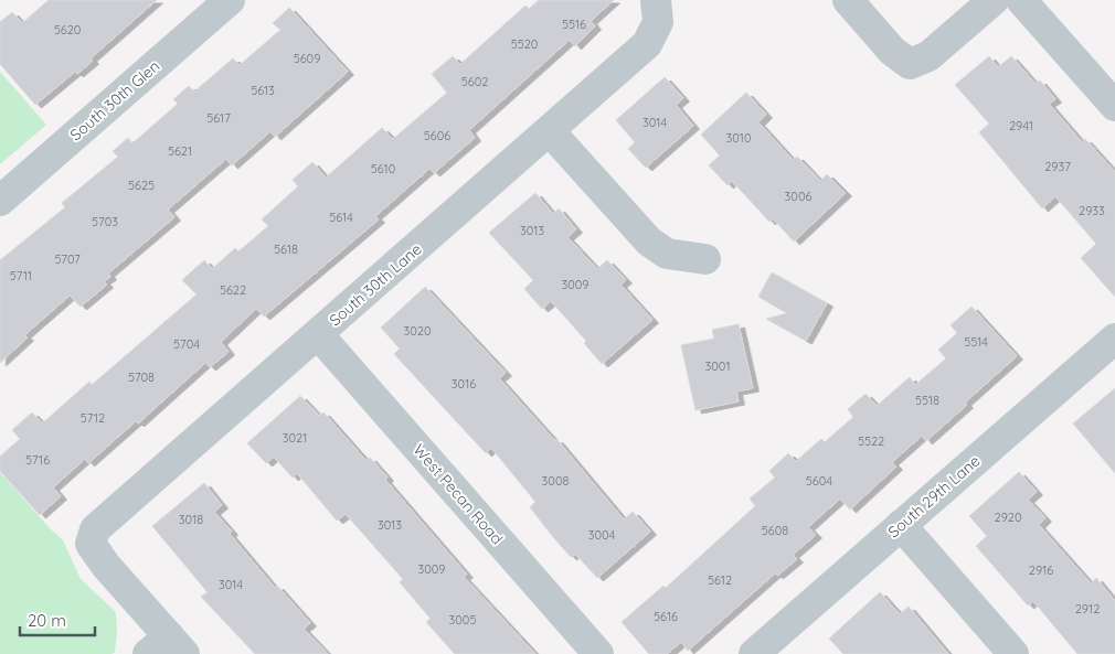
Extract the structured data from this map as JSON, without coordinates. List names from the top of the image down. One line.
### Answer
{"streets":{"street":["South 30th Glen","South 30th Lane","West Pecan Road","South 29th Lane"]},"crossings":[["South 30th Lane","West Pecan Road"]],"house_numbers":["5516","5620","5520","5609","5602","5613","5617","3014","2941","5606","3010","5621","2937","5610","5625","3006","2933","5614","5703","3013","5618","5707","5711","3009","5622","3020","5514","5704","3001","5708","3016","5518","5712","3021","5522","5716","3008","5604","2920","3018","3013","5608","3004","3009","2916","5612","3014","2912","5616","3005"],"scale_bar":"20 m"}
